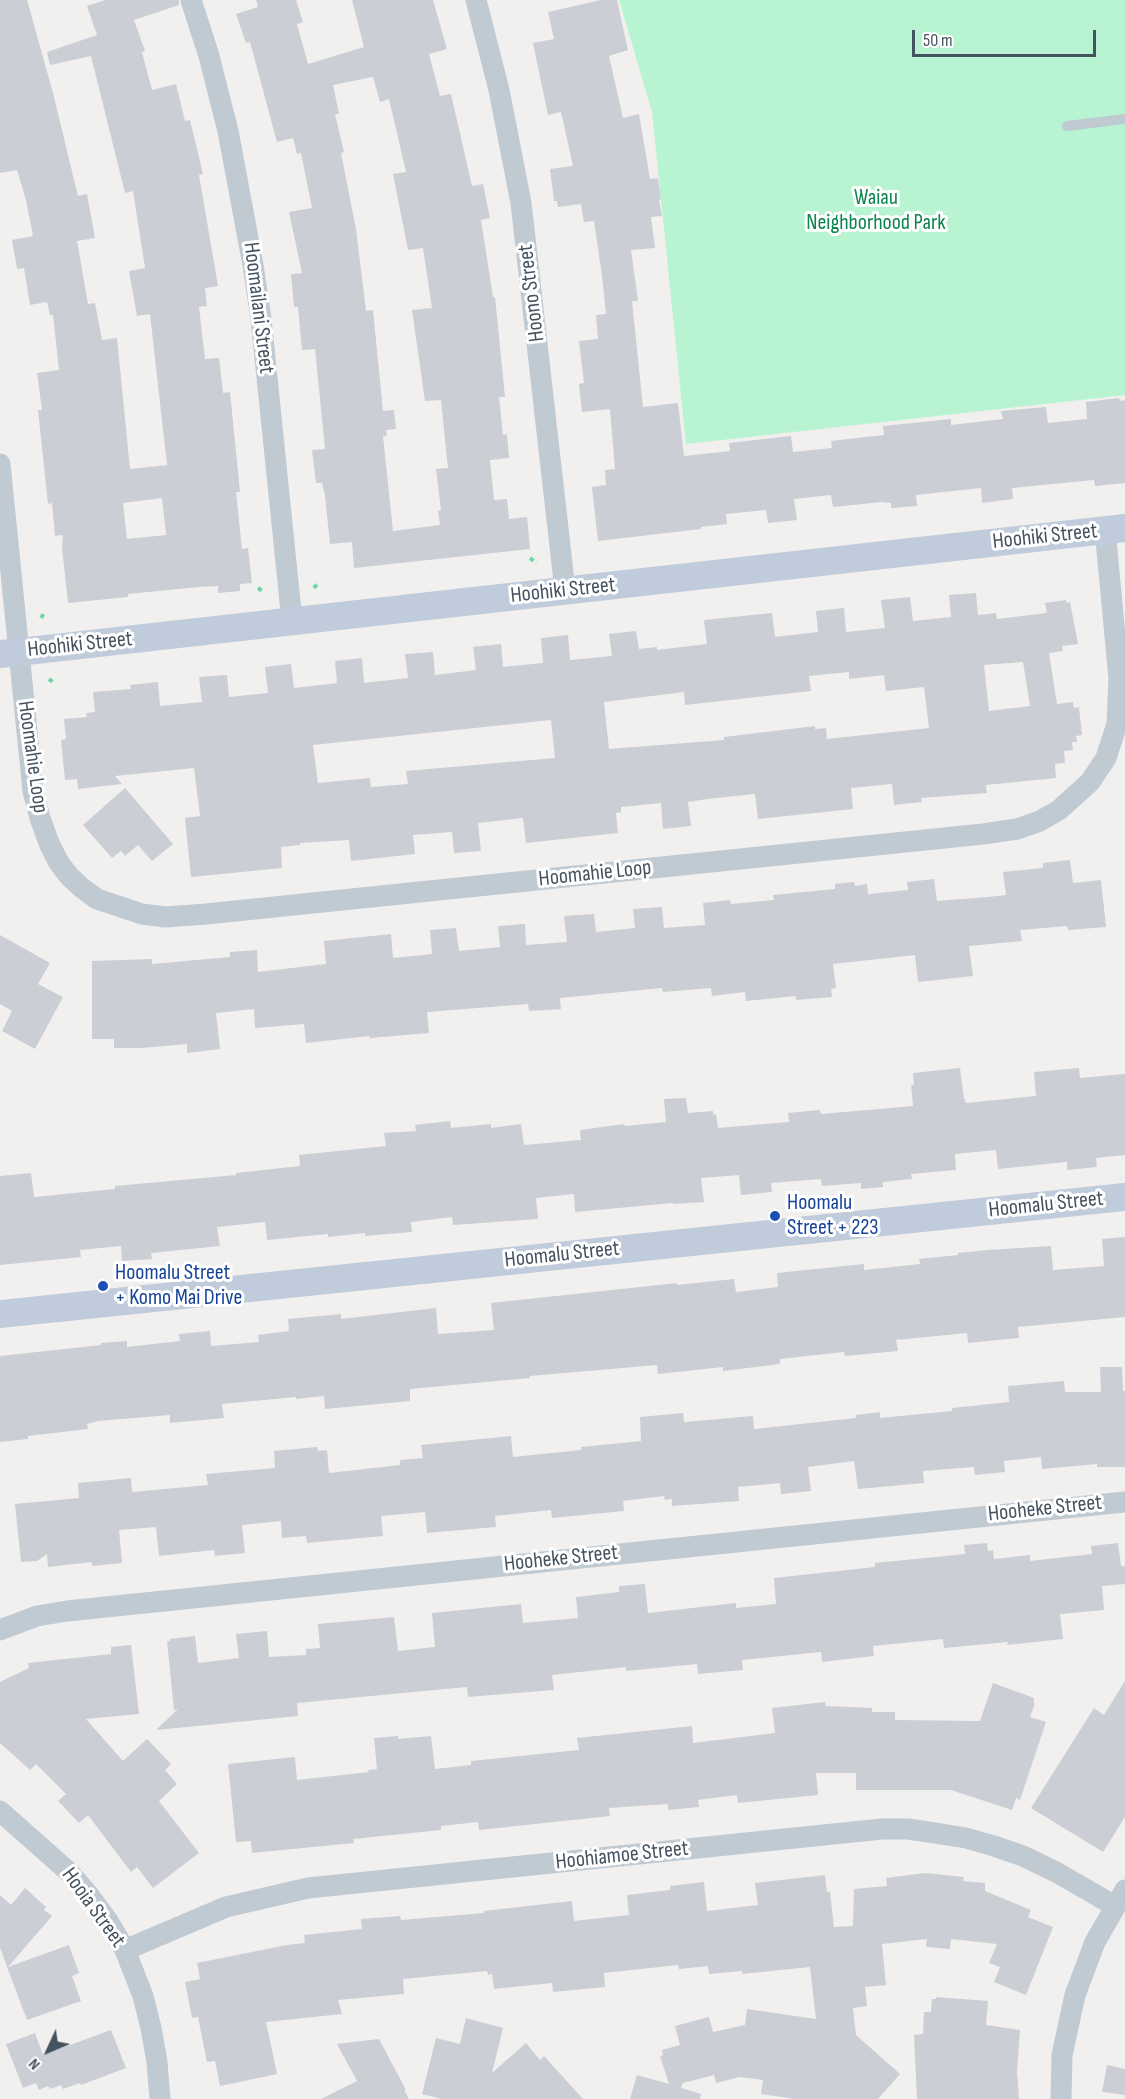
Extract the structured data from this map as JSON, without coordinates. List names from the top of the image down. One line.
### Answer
{"streets":{"street":["Hoono Street","Hoomailani Street","Hoohiki Street","Hoomahie Loop","Hoomalu Street","Hooheke Street","Hoohiamoe Street","Hooia Street"]},"crossings":[["Hoono Street","Hoohiki Street"],["Hoomailani Street","Hoohiki Street"],["Hoohiki Street","Hoomahie Loop"],["Hoohiamoe Street","Hooia Street"]],"parks":["Waiau Neighborhood Park"],"places":["Hoomalu Street + 223","Hoomalu Street + Komo Mai Drive"],"scale_bar":"50 m","north":"bottom left"}
